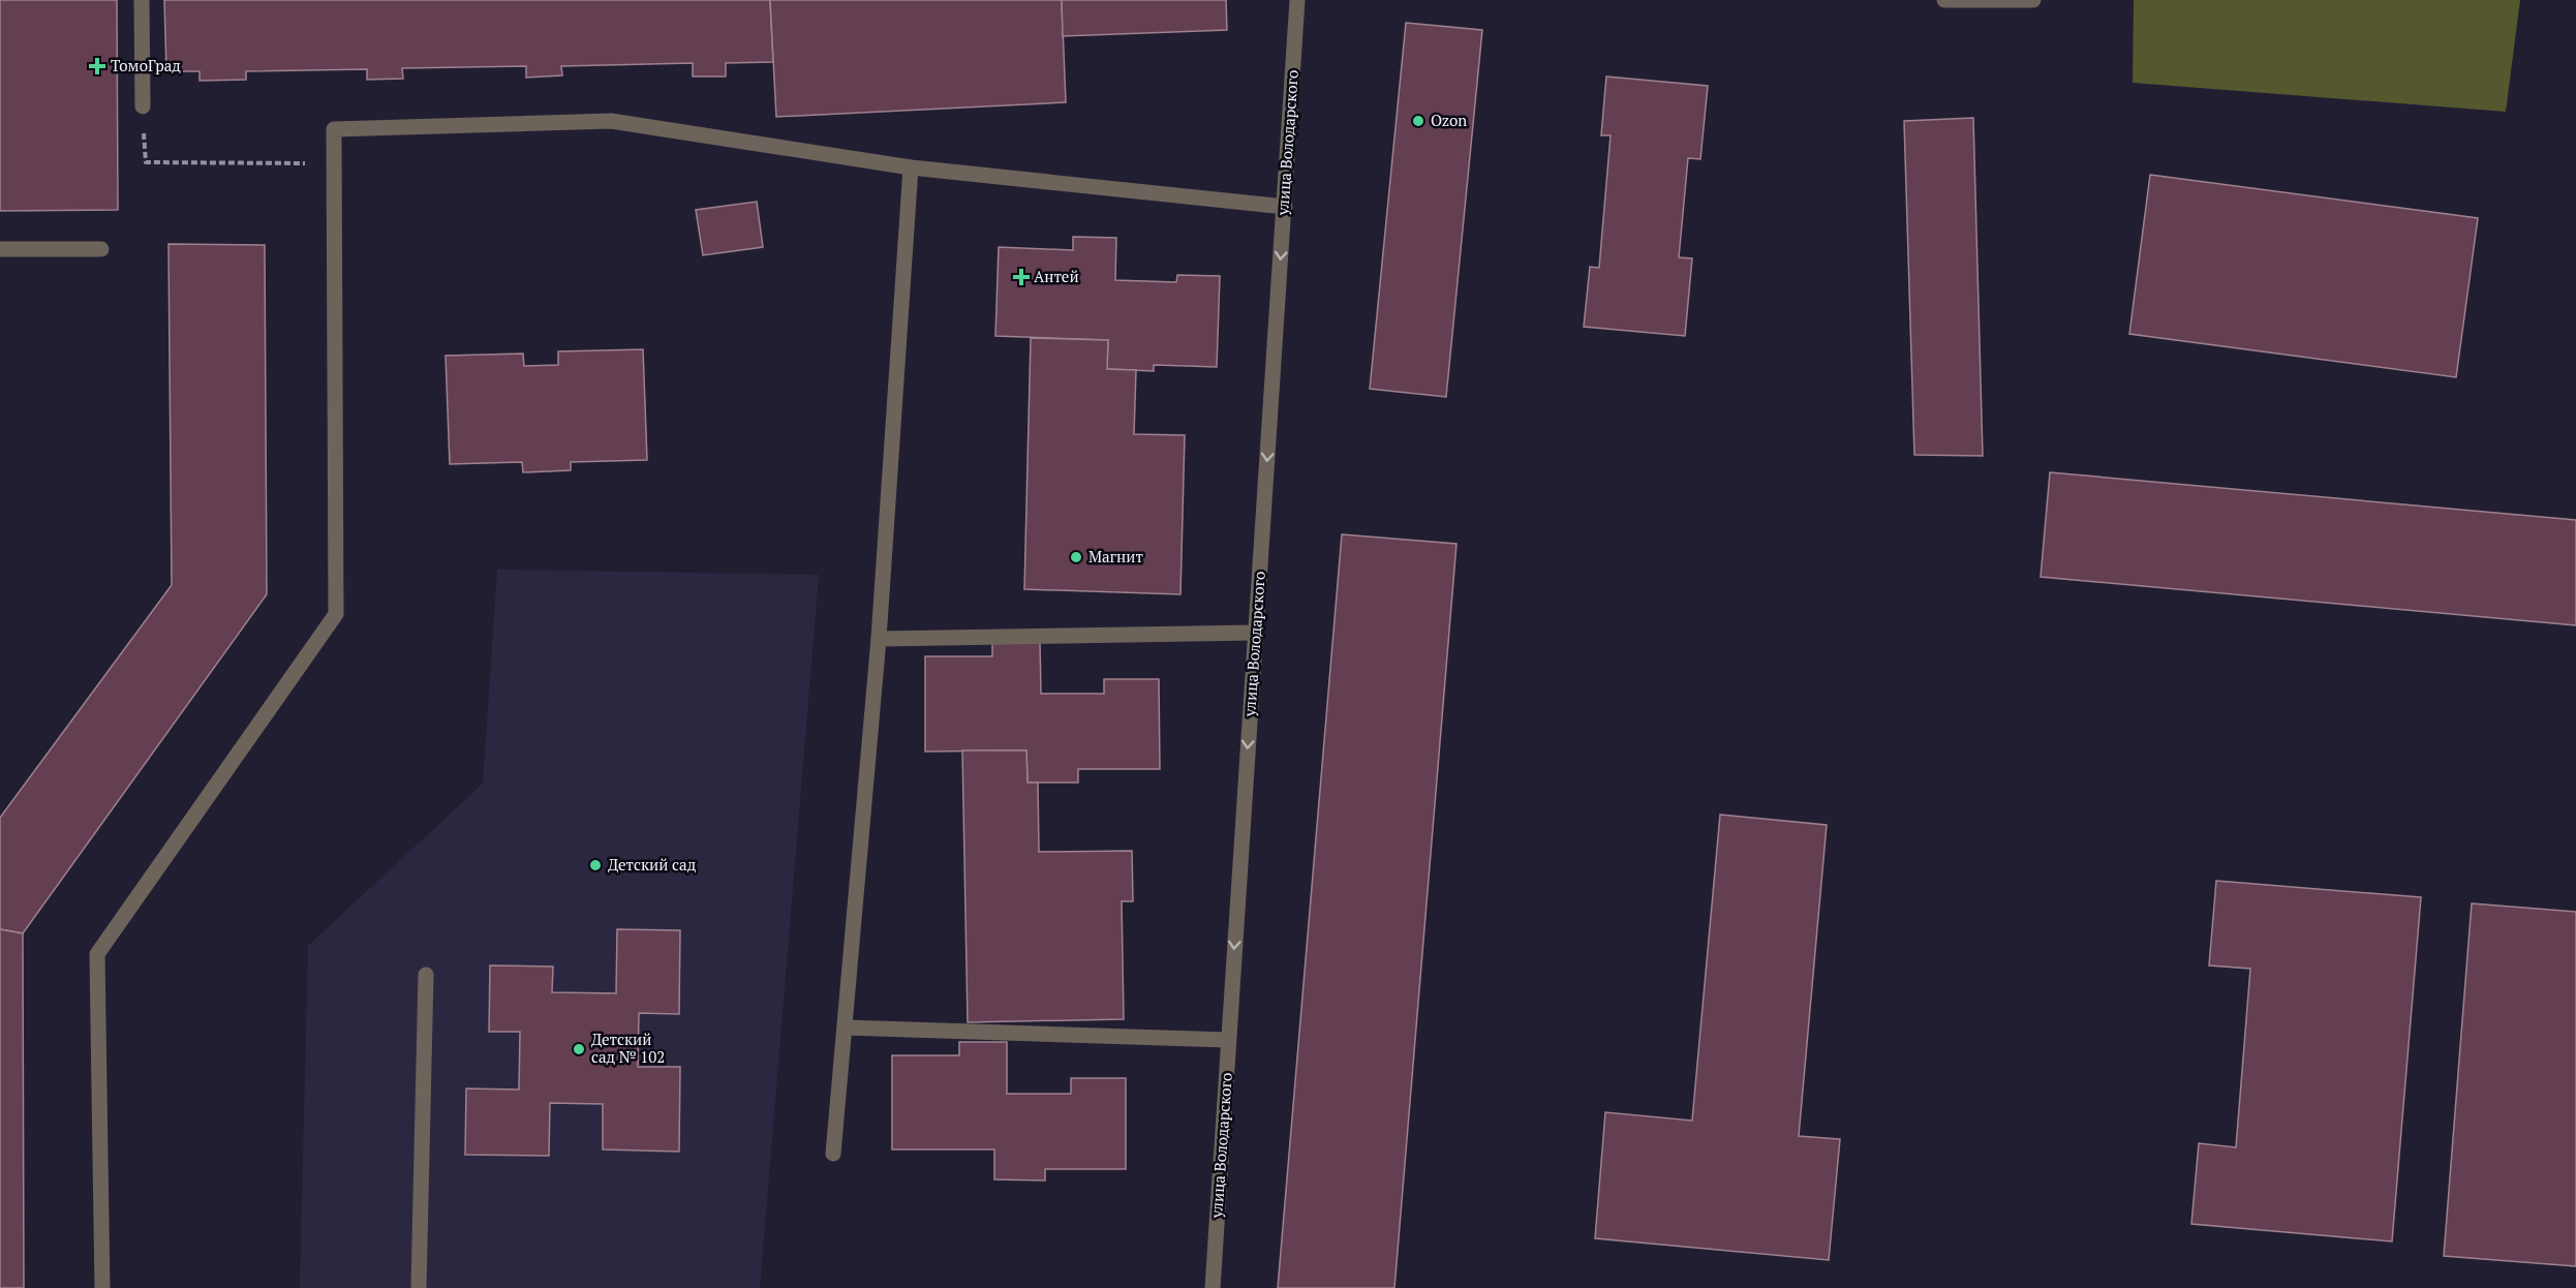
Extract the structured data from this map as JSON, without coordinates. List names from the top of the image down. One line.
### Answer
{"streets":{"street":["улица Володарского"]},"one_way":["улица Володарского"],"places":{"health":["ТомоГрад","Антей"],"other":["Ozon","Магнит","Детский сад","Детский сад № 102"]}}
